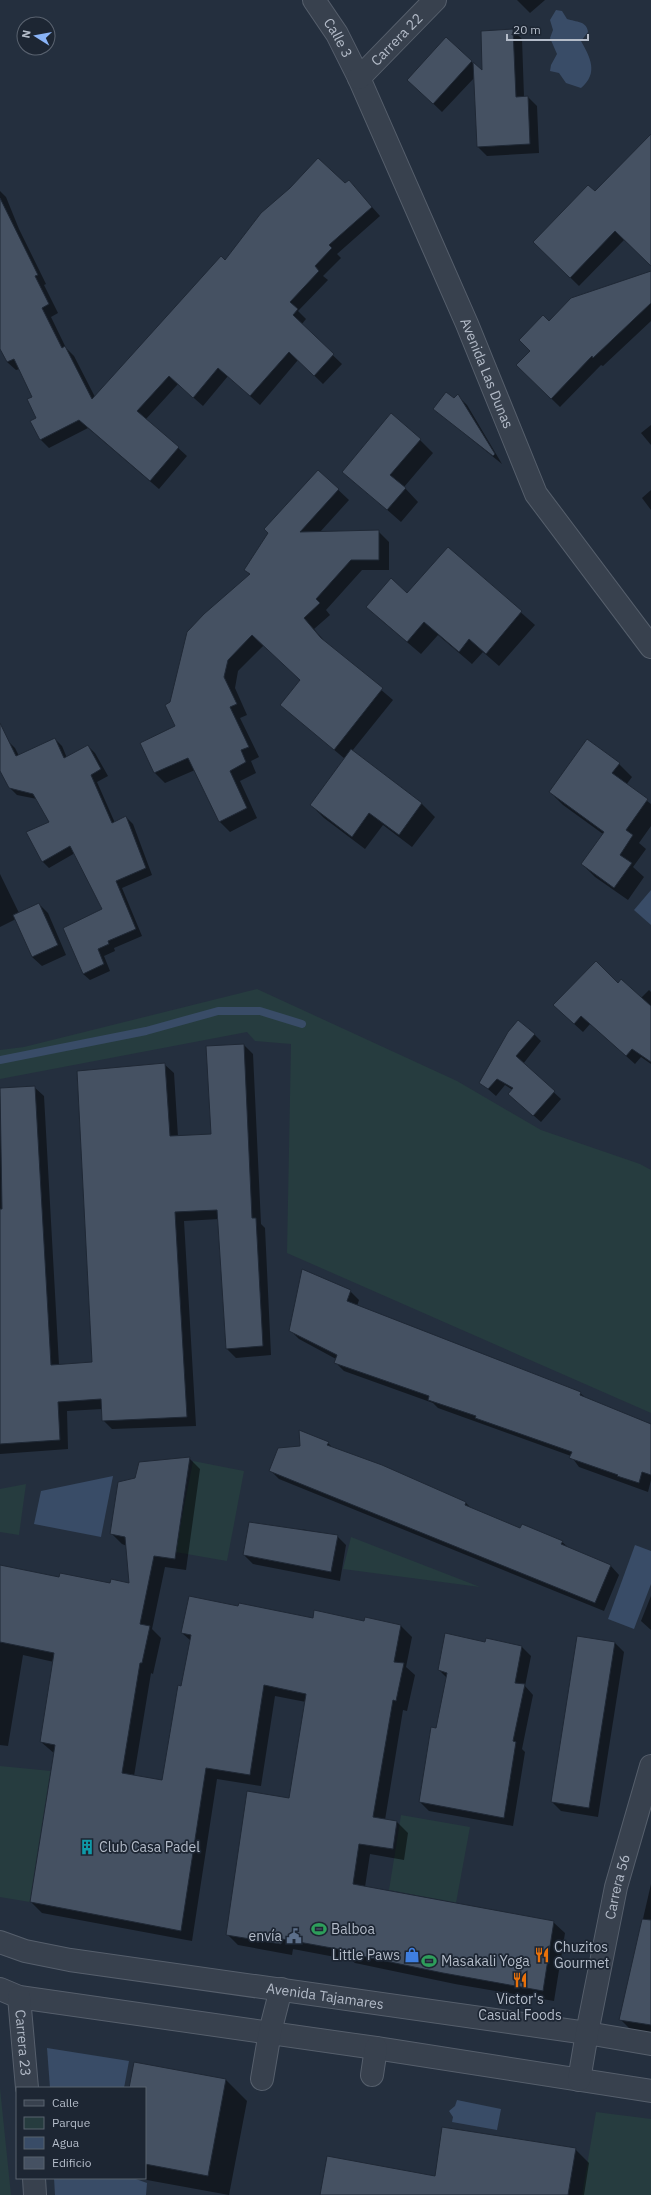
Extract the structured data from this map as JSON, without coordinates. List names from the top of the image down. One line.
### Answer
{"streets":{"street":["Calle 3","Carrera 22","Avenida Las Dunas","Carrera 56","Avenida Tajamares","Carrera 23"]},"crossings":[["Calle 3","Carrera 22"],["Calle 3","Avenida Las Dunas"],["Carrera 22","Avenida Las Dunas"],["Carrera 56","Avenida Tajamares"]],"places":{"building":["Club Casa Padel"],"sports":["Balboa","Masakali Yoga"],"public building":["envía"],"shop":["Little Paws"],"restaurant":["Chuzitos Gourmet","Victor's Casual Foods"]},"legend":["Calle","Parque","Agua","Edificio"],"scale_bar":"20 m","north":"left"}
